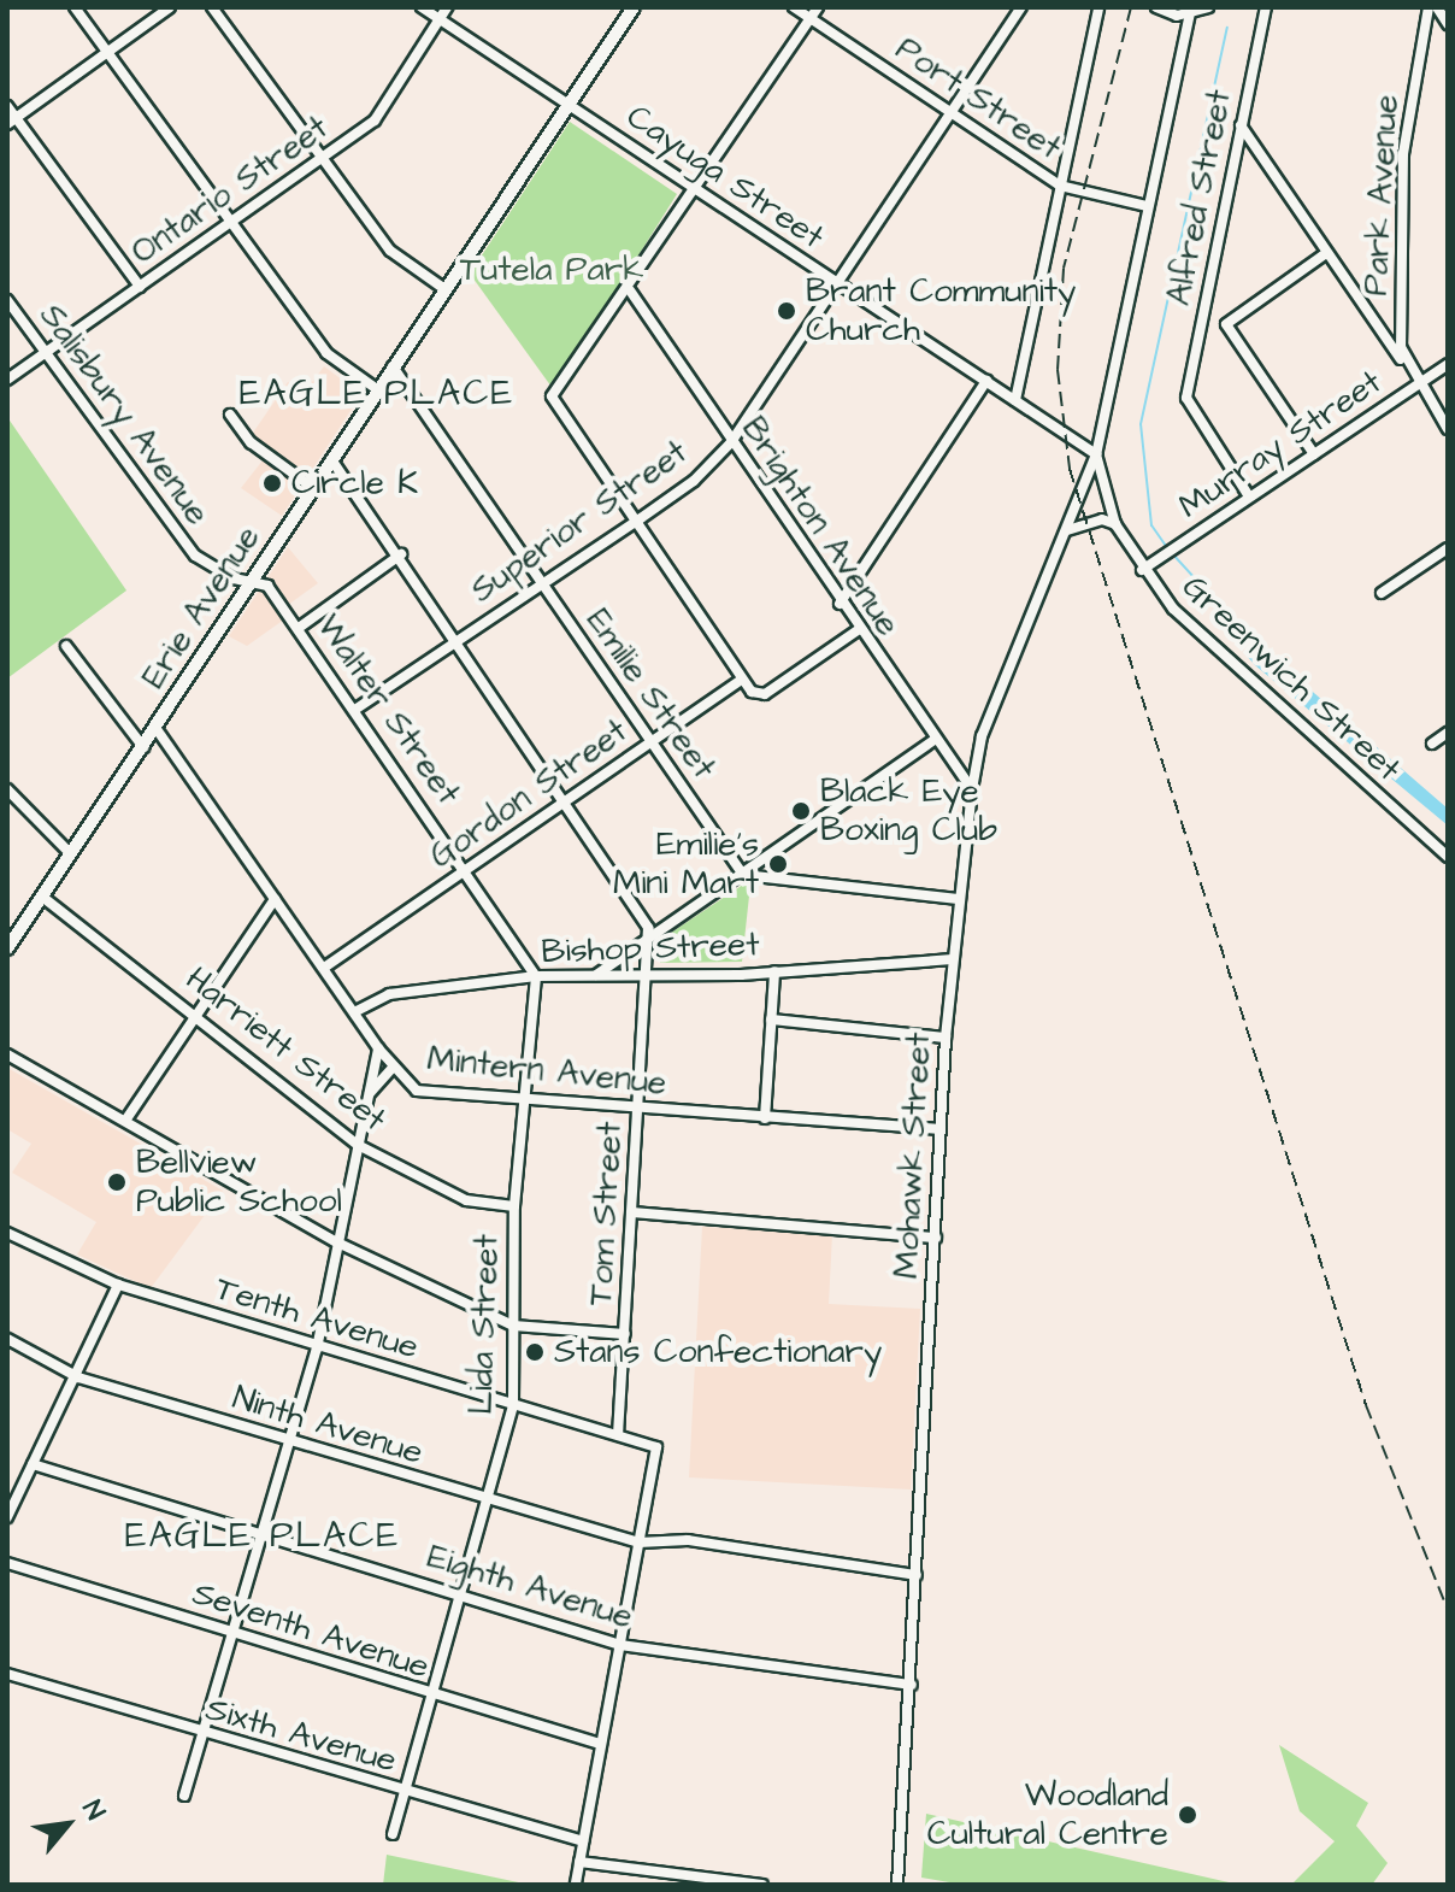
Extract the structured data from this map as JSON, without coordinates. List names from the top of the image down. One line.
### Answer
{"streets":{"main road":["Erie Avenue"],"street":["Port Street","Cayuga Street","Ontario Street","Park Avenue","Alfred Street","Salisbury Avenue","Murray Street","Superior Street","Brighton Avenue","Greenwich Street","Emilie Street","Walter Street","Gordon Street","Bishop Street","Harriett Street","Mintern Avenue","Mohawk Street","Tom Street","Tenth Avenue","Lida Street","Ninth Avenue","Eighth Avenue","Seventh Avenue","Sixth Avenue"]},"crossings":[["Port Street","Superior Street"],["Port Street","Greenwich Street"],["Cayuga Street","Ontario Street"],["Cayuga Street","Superior Street"],["Cayuga Street","Erie Avenue"],["Cayuga Street","Greenwich Street"],["Cayuga Street","Mohawk Street"],["Ontario Street","Salisbury Avenue"],["Park Avenue","Murray Street"],["Alfred Street","Murray Street"],["Salisbury Avenue","Erie Avenue"],["Salisbury Avenue","Walter Street"],["Murray Street","Greenwich Street"],["Superior Street","Brighton Avenue"],["Superior Street","Emilie Street"],["Superior Street","Walter Street"],["Brighton Avenue","Mohawk Street"],["Erie Avenue","Emilie Street"],["Erie Avenue","Walter Street"],["Erie Avenue","Harriett Street"],["Erie Avenue","Mintern Avenue"],["Greenwich Street","Mohawk Street"],["Emilie Street","Gordon Street"],["Walter Street","Gordon Street"],["Walter Street","Bishop Street"],["Walter Street","Lida Street"],["Gordon Street","Mintern Avenue"],["Bishop Street","Mintern Avenue"],["Bishop Street","Mohawk Street"],["Bishop Street","Tom Street"],["Bishop Street","Lida Street"],["Harriett Street","Lida Street"],["Mintern Avenue","Mohawk Street"],["Mintern Avenue","Tom Street"],["Mintern Avenue","Lida Street"],["Mohawk Street","Ninth Avenue"],["Mohawk Street","Eighth Avenue"],["Tom Street","Tenth Avenue"],["Tenth Avenue","Lida Street"],["Tenth Avenue","Ninth Avenue"],["Lida Street","Ninth Avenue"],["Lida Street","Eighth Avenue"],["Lida Street","Seventh Avenue"],["Lida Street","Sixth Avenue"]],"districts":["EAGLE PLACE","EAGLE PLACE"],"parks":["Tutela Park"],"places":["Brant Community Church","Circle K","Black Eye Boxing Club","Emilie's Mini Mart","Bellview Public School","Stans Confectionary","Woodland Cultural Centre"],"north":"top right"}
